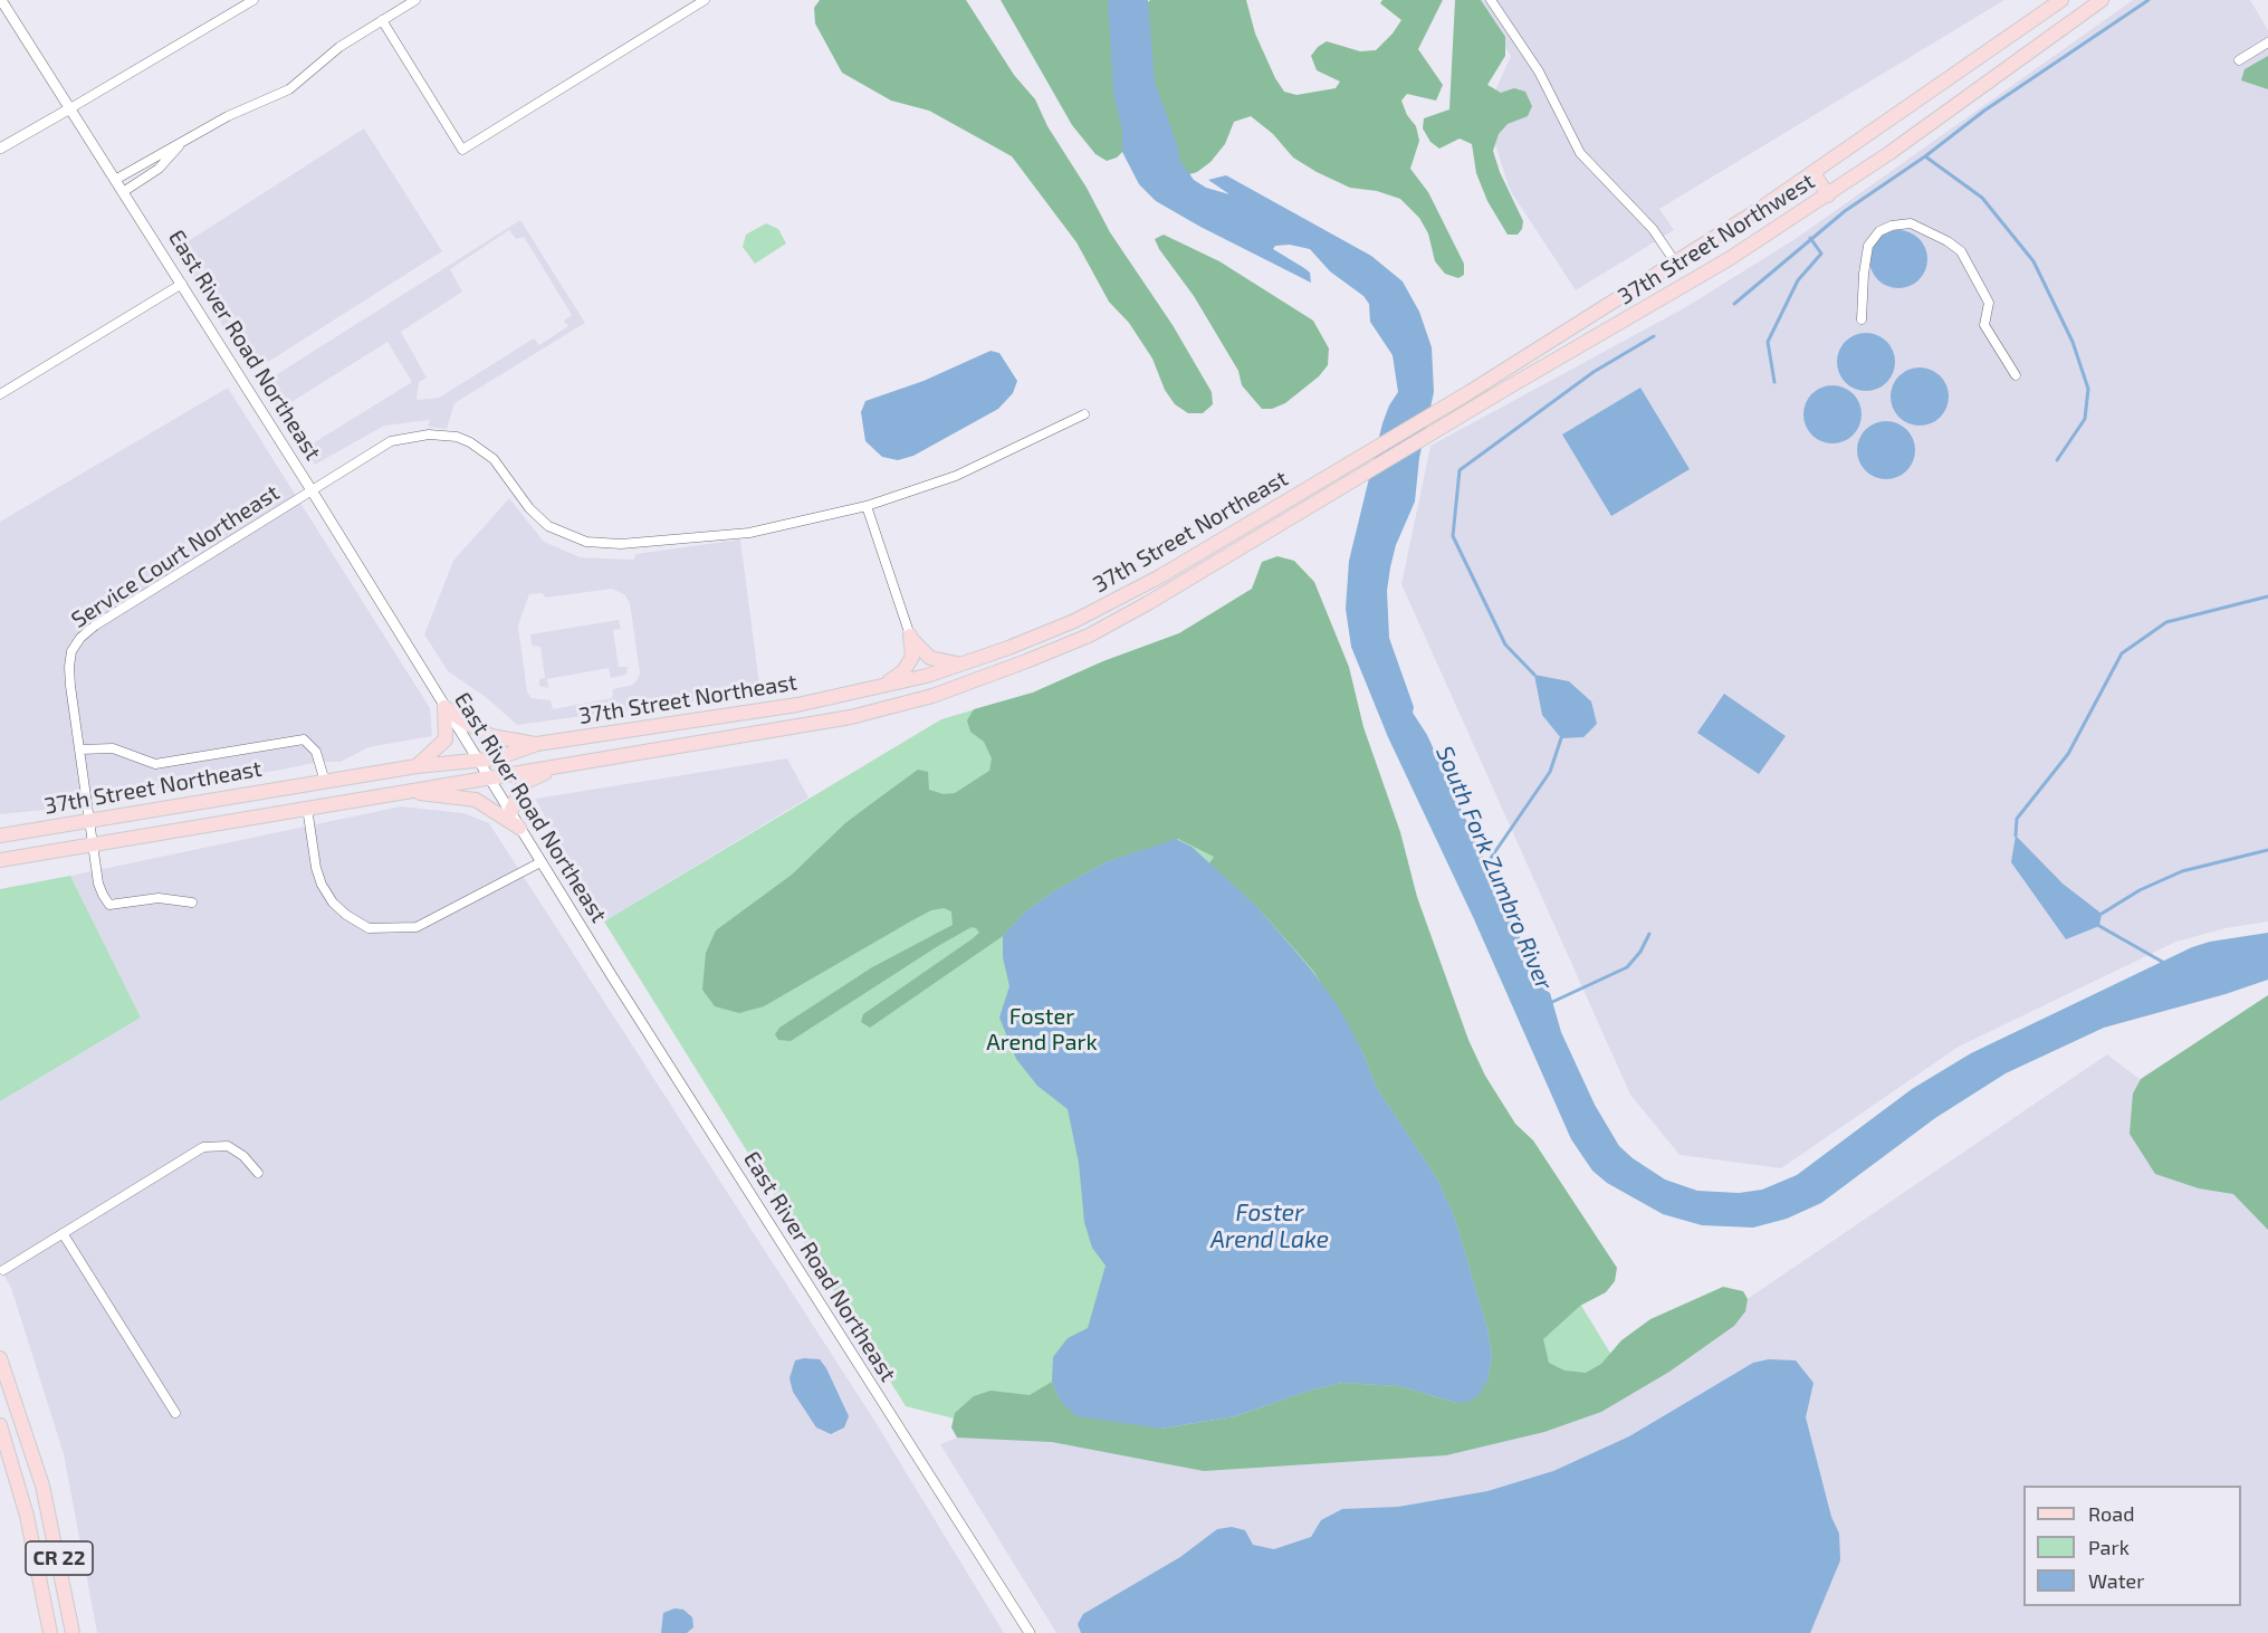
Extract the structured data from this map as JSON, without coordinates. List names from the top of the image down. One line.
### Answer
{"streets":{"main road":["37th Street Northwest","37th Street Northeast","CR 22"],"street":["East River Road Northeast","Service Court Northeast"]},"crossings":[["37th Street Northwest","37th Street Northeast"],["East River Road Northeast","37th Street Northeast"],["East River Road Northeast","Service Court Northeast"],["37th Street Northeast","Service Court Northeast"]],"water":["South Fork Zumbro River","Foster Arend Lake"],"parks":["Foster Arend Park"],"legend":["Road","Park","Water"]}
